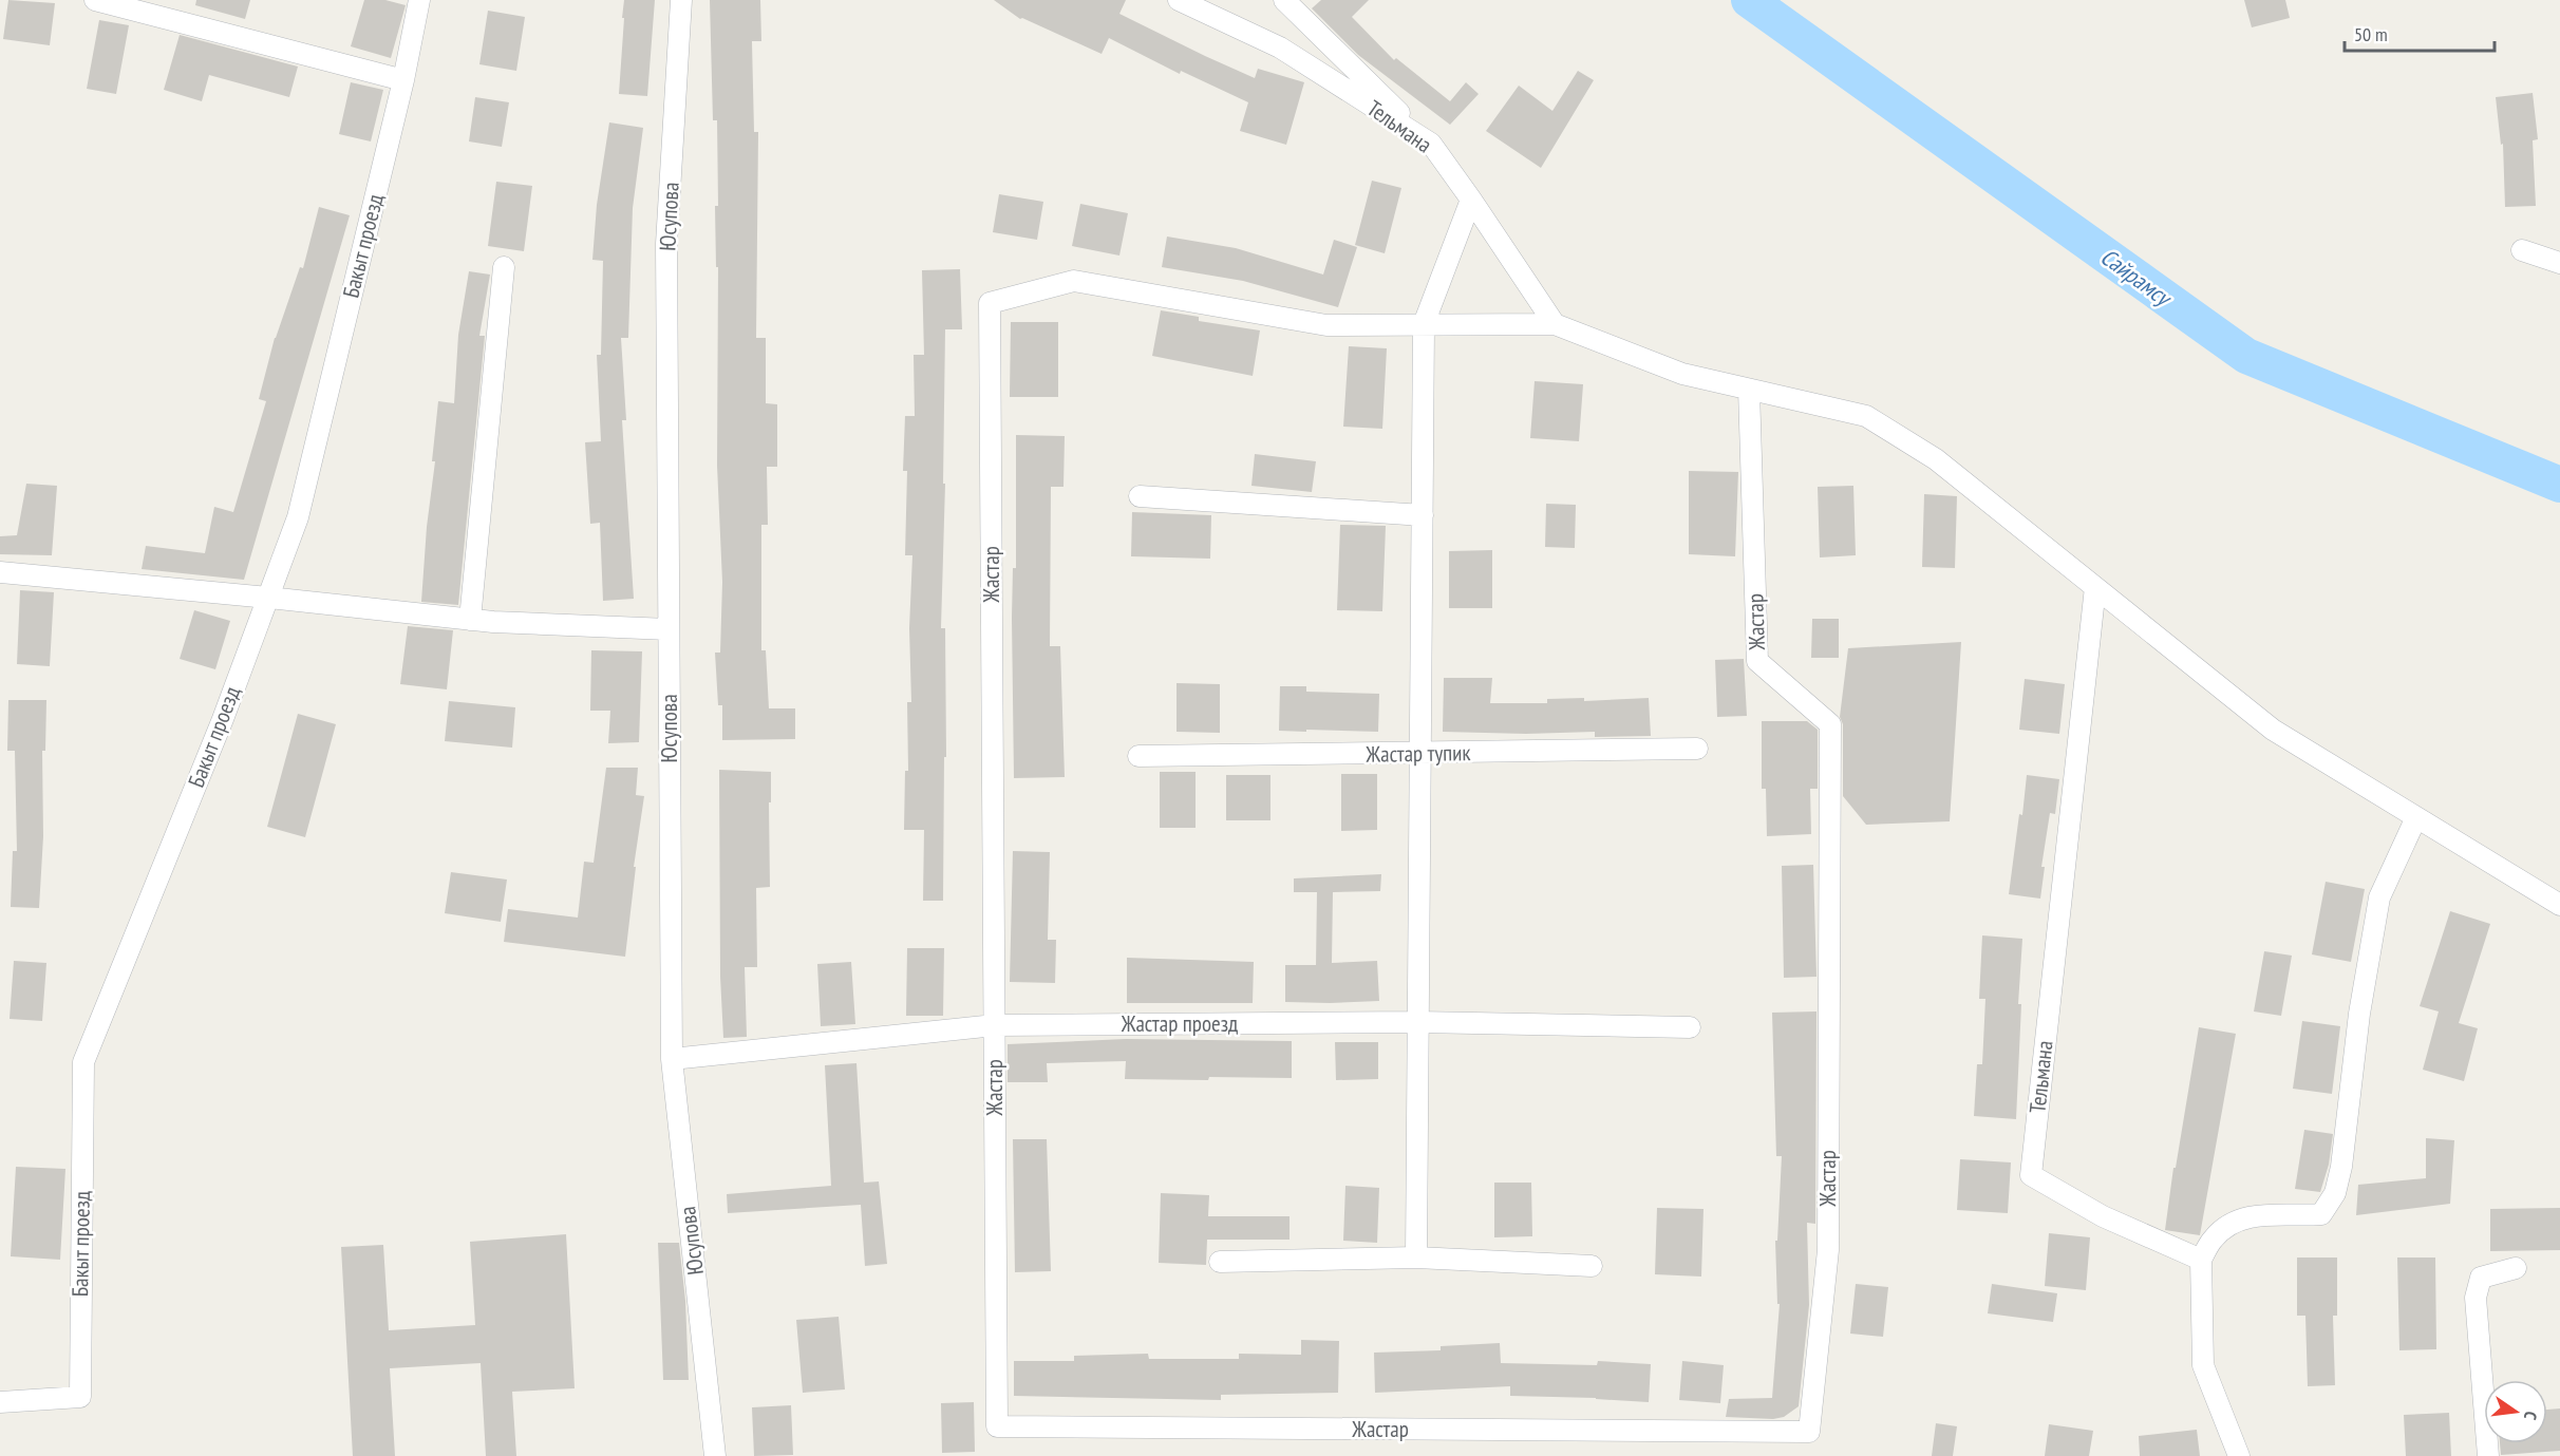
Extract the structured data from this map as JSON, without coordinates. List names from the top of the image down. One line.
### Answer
{"streets":{"street":["Тельмана","Юсупова","Бакыт проезд","Жастар","Жастар тупик","Жастар проезд"]},"crossings":[["Юсупова","Жастар проезд"],["Жастар","Жастар проезд"]],"water":["Сайрамсу"],"scale_bar":"50 m","north":"right"}
